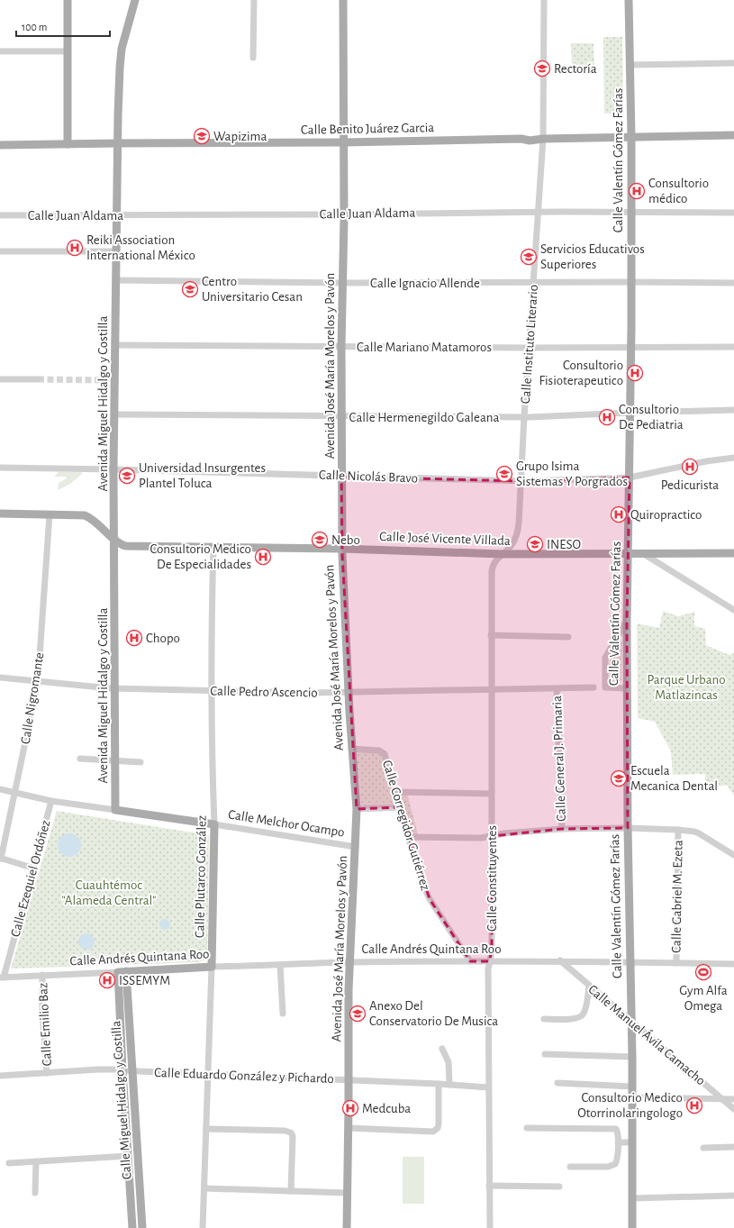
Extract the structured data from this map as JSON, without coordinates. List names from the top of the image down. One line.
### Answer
{"streets":{"main road":["Calle Benito Juárez Garcia","Calle Valentín Gómez Farías","Avenida José María Morelos y Pavón","Avenida Miguel Hidalgo y Costilla","Calle José Vicente Villada","Calle Melchor Ocampo","Calle Plutarco González","Calle Andrés Quintana Roo","Calle Miguel Hidalgo y Costilla"],"street":["Calle Juan Aldama","Calle Ignacio Allende","Calle Instituto Literario","Calle Mariano Matamoros","Calle Hermenegildo Galeana","Calle Nicolás Bravo","Calle Pedro Ascencio","Calle Nigromante","Calle General J. Primaria","Calle Corregidor Gutiérrez","Calle Ezequiel Ordóñez","Calle Constituyentes","Calle Gabriel M. Ezeta","Calle Emilio Baz","Calle Manuel Ávila Camacho","Calle Eduardo González y Pichardo"]},"crossings":[["Calle Benito Juárez Garcia","Calle Valentín Gómez Farías"],["Calle Benito Juárez Garcia","Calle Instituto Literario"],["Calle Benito Juárez Garcia","Avenida José María Morelos y Pavón"],["Calle Benito Juárez Garcia","Avenida Miguel Hidalgo y Costilla"],["Calle Valentín Gómez Farías","Calle Juan Aldama"],["Calle Valentín Gómez Farías","Calle Ignacio Allende"],["Calle Valentín Gómez Farías","Calle Mariano Matamoros"],["Calle Valentín Gómez Farías","Calle Hermenegildo Galeana"],["Calle Valentín Gómez Farías","Calle Nicolás Bravo"],["Calle Valentín Gómez Farías","Calle José Vicente Villada"],["Calle Valentín Gómez Farías","Calle Andrés Quintana Roo"],["Calle Valentín Gómez Farías","Calle Manuel Ávila Camacho"],["Calle Juan Aldama","Calle Instituto Literario"],["Calle Juan Aldama","Avenida José María Morelos y Pavón"],["Calle Juan Aldama","Avenida Miguel Hidalgo y Costilla"],["Calle Ignacio Allende","Calle Instituto Literario"],["Calle Ignacio Allende","Avenida José María Morelos y Pavón"],["Calle Ignacio Allende","Avenida Miguel Hidalgo y Costilla"],["Calle Instituto Literario","Calle Mariano Matamoros"],["Calle Instituto Literario","Calle Hermenegildo Galeana"],["Calle Instituto Literario","Calle Nicolás Bravo"],["Calle Instituto Literario","Calle José Vicente Villada"],["Calle Instituto Literario","Calle Constituyentes"],["Calle Mariano Matamoros","Avenida José María Morelos y Pavón"],["Calle Mariano Matamoros","Avenida Miguel Hidalgo y Costilla"],["Avenida José María Morelos y Pavón","Calle Hermenegildo Galeana"],["Avenida José María Morelos y Pavón","Calle Nicolás Bravo"],["Avenida José María Morelos y Pavón","Calle José Vicente Villada"],["Avenida José María Morelos y Pavón","Calle Pedro Ascencio"],["Avenida José María Morelos y Pavón","Calle Melchor Ocampo"],["Avenida José María Morelos y Pavón","Calle Corregidor Gutiérrez"],["Avenida José María Morelos y Pavón","Calle Andrés Quintana Roo"],["Avenida José María Morelos y Pavón","Calle Eduardo González y Pichardo"],["Avenida Miguel Hidalgo y Costilla","Calle Hermenegildo Galeana"],["Avenida Miguel Hidalgo y Costilla","Calle Nicolás Bravo"],["Avenida Miguel Hidalgo y Costilla","Calle José Vicente Villada"],["Avenida Miguel Hidalgo y Costilla","Calle Pedro Ascencio"],["Avenida Miguel Hidalgo y Costilla","Calle Melchor Ocampo"],["Calle José Vicente Villada","Calle Plutarco González"],["Calle José Vicente Villada","Calle Constituyentes"],["Calle Pedro Ascencio","Calle Nigromante"],["Calle Pedro Ascencio","Calle General J. Primaria"],["Calle Pedro Ascencio","Calle Plutarco González"],["Calle Pedro Ascencio","Calle Constituyentes"],["Calle Nigromante","Calle Melchor Ocampo"],["Calle Melchor Ocampo","Calle Plutarco González"],["Calle Melchor Ocampo","Calle Ezequiel Ordóñez"],["Calle Corregidor Gutiérrez","Calle Andrés Quintana Roo"],["Calle Plutarco González","Calle Andrés Quintana Roo"],["Calle Plutarco González","Calle Eduardo González y Pichardo"],["Calle Ezequiel Ordóñez","Calle Andrés Quintana Roo"],["Calle Constituyentes","Calle Andrés Quintana Roo"],["Calle Constituyentes","Calle Eduardo González y Pichardo"],["Calle Gabriel M. Ezeta","Calle Andrés Quintana Roo"],["Calle Andrés Quintana Roo","Calle Emilio Baz"],["Calle Andrés Quintana Roo","Calle Manuel Ávila Camacho"],["Calle Andrés Quintana Roo","Calle Miguel Hidalgo y Costilla"],["Calle Emilio Baz","Calle Eduardo González y Pichardo"],["Calle Eduardo González y Pichardo","Calle Miguel Hidalgo y Costilla"]],"parks":["Parque Urbano Matlazincas","Cuauhtémoc \"Alameda Central\""],"places":{"school or university":["Rectoría","Wapizima","Servicios Educativos Superiores","Centro Universitario Cesan","Grupo Isima Sistemas Y Porgrados","Universidad Insurgentes Plantel Toluca","Nebo","INESO","Escuela Mecanica Dental","Anexo Del Conservatorio De Musica"],"hospital":["Consultorio médico","Reiki Association International México","Consultorio Fisioterapeutico","Consultorio De Pediatria","Pedicurista","Quiropractico","Consultorio Medico De Especialidades","Chopo","ISSEMYM","Consultorio Medico Otorrinolaringologo","Medcuba"],"sports":["Gym Alfa Omega"]},"scale_bar":"100 m"}
